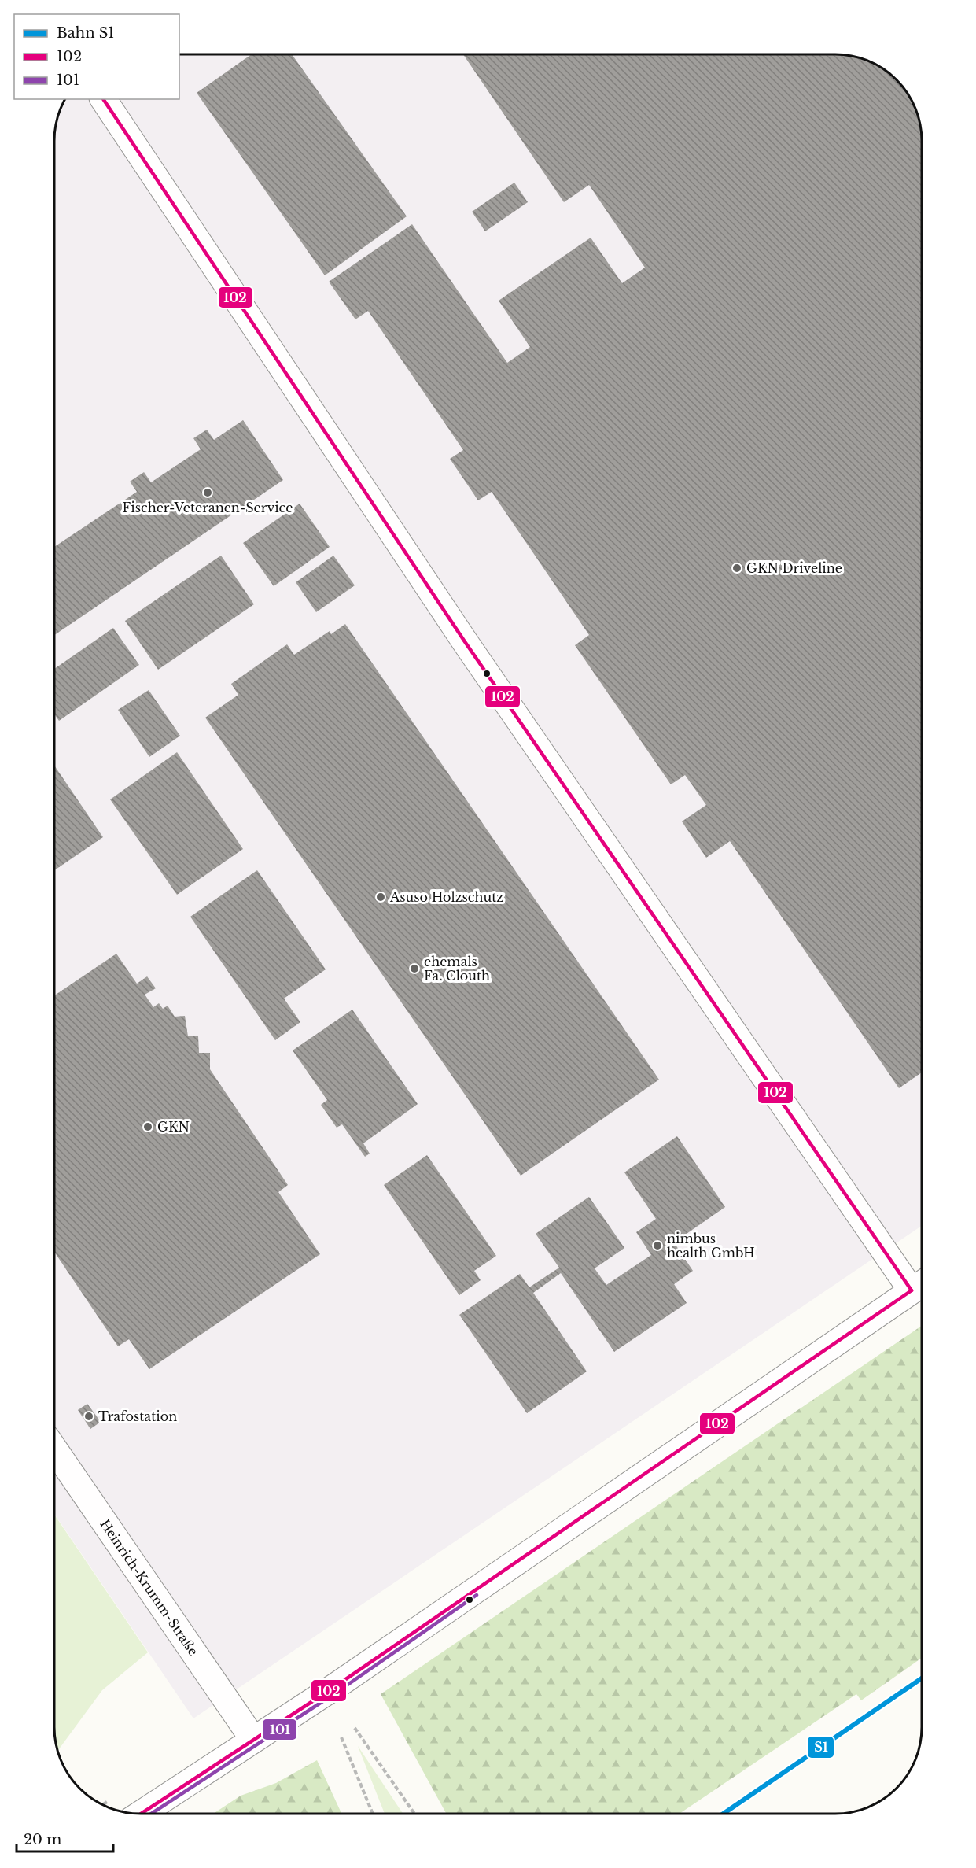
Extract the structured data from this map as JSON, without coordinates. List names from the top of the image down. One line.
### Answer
{"streets":{"street":["Heinrich-Krumm-Straße"]},"places":["Fischer-Veteranen-Service","GKN Driveline","Asuso Holzschutz","ehemals Fa. Clouth","GKN","nimbus health GmbH","Trafostation"],"lines":["transit line 102","transit line 101","rail line S1"],"legend":["Bahn S1","102","101"],"scale_bar":"20 m"}
